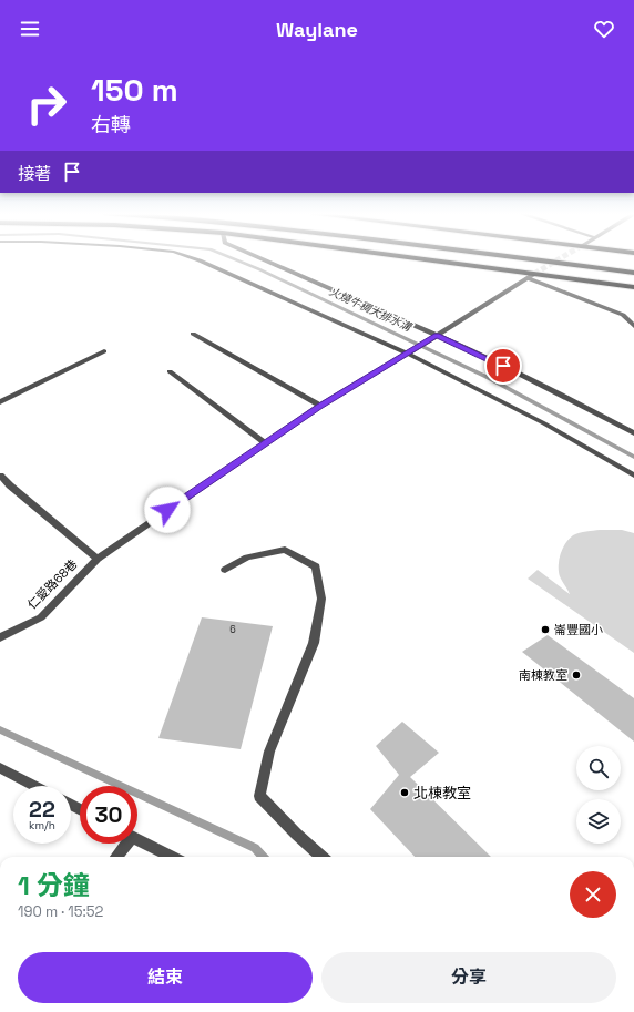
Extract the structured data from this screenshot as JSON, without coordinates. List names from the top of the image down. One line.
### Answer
{"streets":{"street":["仁愛路68巷"]},"water":["火燒牛稠大排水溝"],"places":["崙豐國小","南棟教室","北棟教室"],"house_numbers":["6"],"page":{"header":"Waylane","turn":["150 m","右轉"],"then":"接著","speed":"22 km/h","limit":"30","heading":["1 分鐘","190 m · 15:52"],"buttons":["結束","分享"]}}
